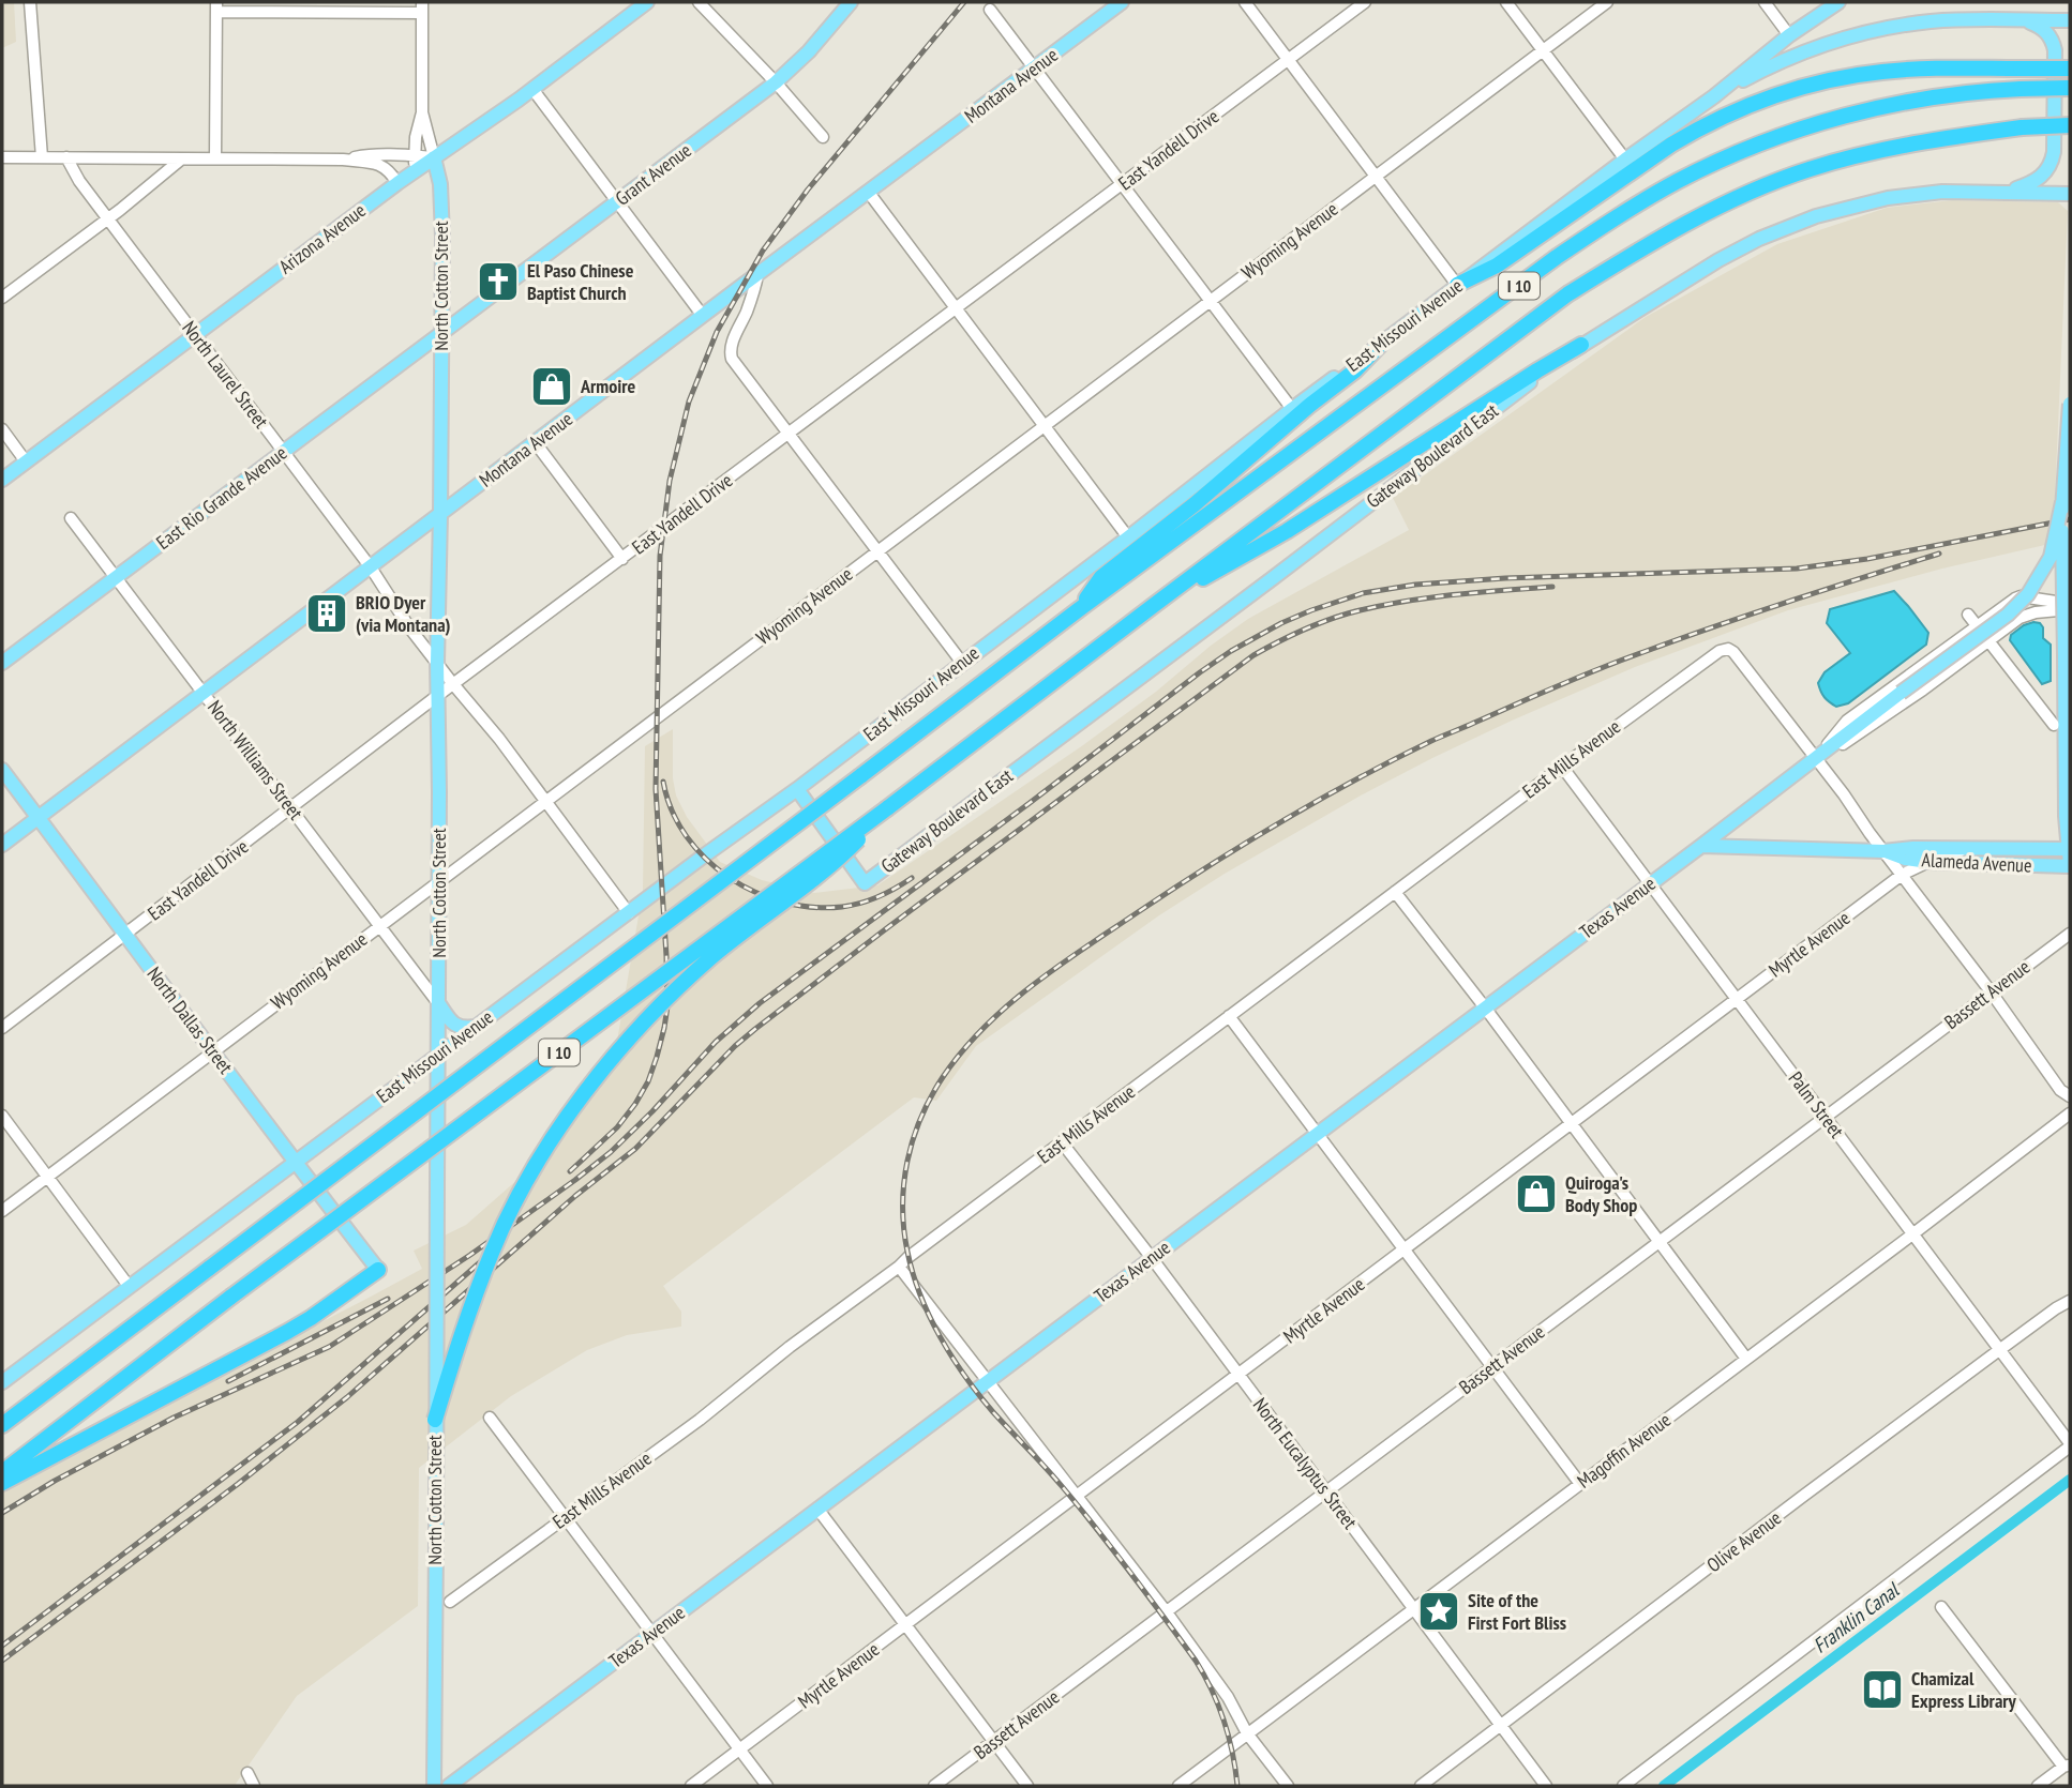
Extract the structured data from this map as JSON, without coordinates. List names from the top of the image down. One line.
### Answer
{"streets":{"highway":["I 10"],"main road":["Montana Avenue","Grant Avenue","Arizona Avenue","North Cotton Street","East Missouri Avenue","Gateway Boulevard East","East Rio Grande Avenue","Alameda Avenue","Texas Avenue","North Dallas Street"],"street":["East Yandell Drive","Wyoming Avenue","North Laurel Street","East Mills Avenue","North Williams Street","Myrtle Avenue","Bassett Avenue","Palm Street","Magoffin Avenue","North Eucalyptus Street","Olive Avenue"]},"crossings":[["Montana Avenue","North Cotton Street"],["Montana Avenue","North Laurel Street"],["Montana Avenue","North Williams Street"],["Montana Avenue","North Dallas Street"],["East Yandell Drive","North Cotton Street"],["East Yandell Drive","North Laurel Street"],["East Yandell Drive","North Williams Street"],["East Yandell Drive","North Dallas Street"],["Grant Avenue","North Cotton Street"],["Grant Avenue","East Rio Grande Avenue"],["Arizona Avenue","North Cotton Street"],["Arizona Avenue","North Laurel Street"],["Wyoming Avenue","North Cotton Street"],["Wyoming Avenue","North Laurel Street"],["Wyoming Avenue","North Williams Street"],["Wyoming Avenue","North Dallas Street"],["North Cotton Street","East Missouri Avenue"],["North Cotton Street","North Laurel Street"],["North Cotton Street","East Rio Grande Avenue"],["North Cotton Street","North Williams Street"],["East Missouri Avenue","North Laurel Street"],["East Missouri Avenue","Gateway Boulevard East"],["East Missouri Avenue","North Dallas Street"],["North Laurel Street","East Rio Grande Avenue"],["East Rio Grande Avenue","North Williams Street"],["East Mills Avenue","Texas Avenue"],["East Mills Avenue","Palm Street"],["East Mills Avenue","North Eucalyptus Street"],["Alameda Avenue","Texas Avenue"],["Alameda Avenue","Myrtle Avenue"],["Texas Avenue","Palm Street"],["Texas Avenue","North Eucalyptus Street"],["Myrtle Avenue","Palm Street"],["Myrtle Avenue","North Eucalyptus Street"],["Bassett Avenue","Palm Street"],["Bassett Avenue","North Eucalyptus Street"],["Palm Street","Magoffin Avenue"],["Palm Street","Olive Avenue"],["Magoffin Avenue","North Eucalyptus Street"],["North Eucalyptus Street","Olive Avenue"]],"water":["Franklin Canal"],"places":{"church":["El Paso Chinese Baptist Church"],"shop":["Armoire","Quiroga's Body Shop"],"building":["BRIO Dyer (via Montana)"],"place":["Site of the First Fort Bliss"],"library":["Chamizal Express Library"]}}
